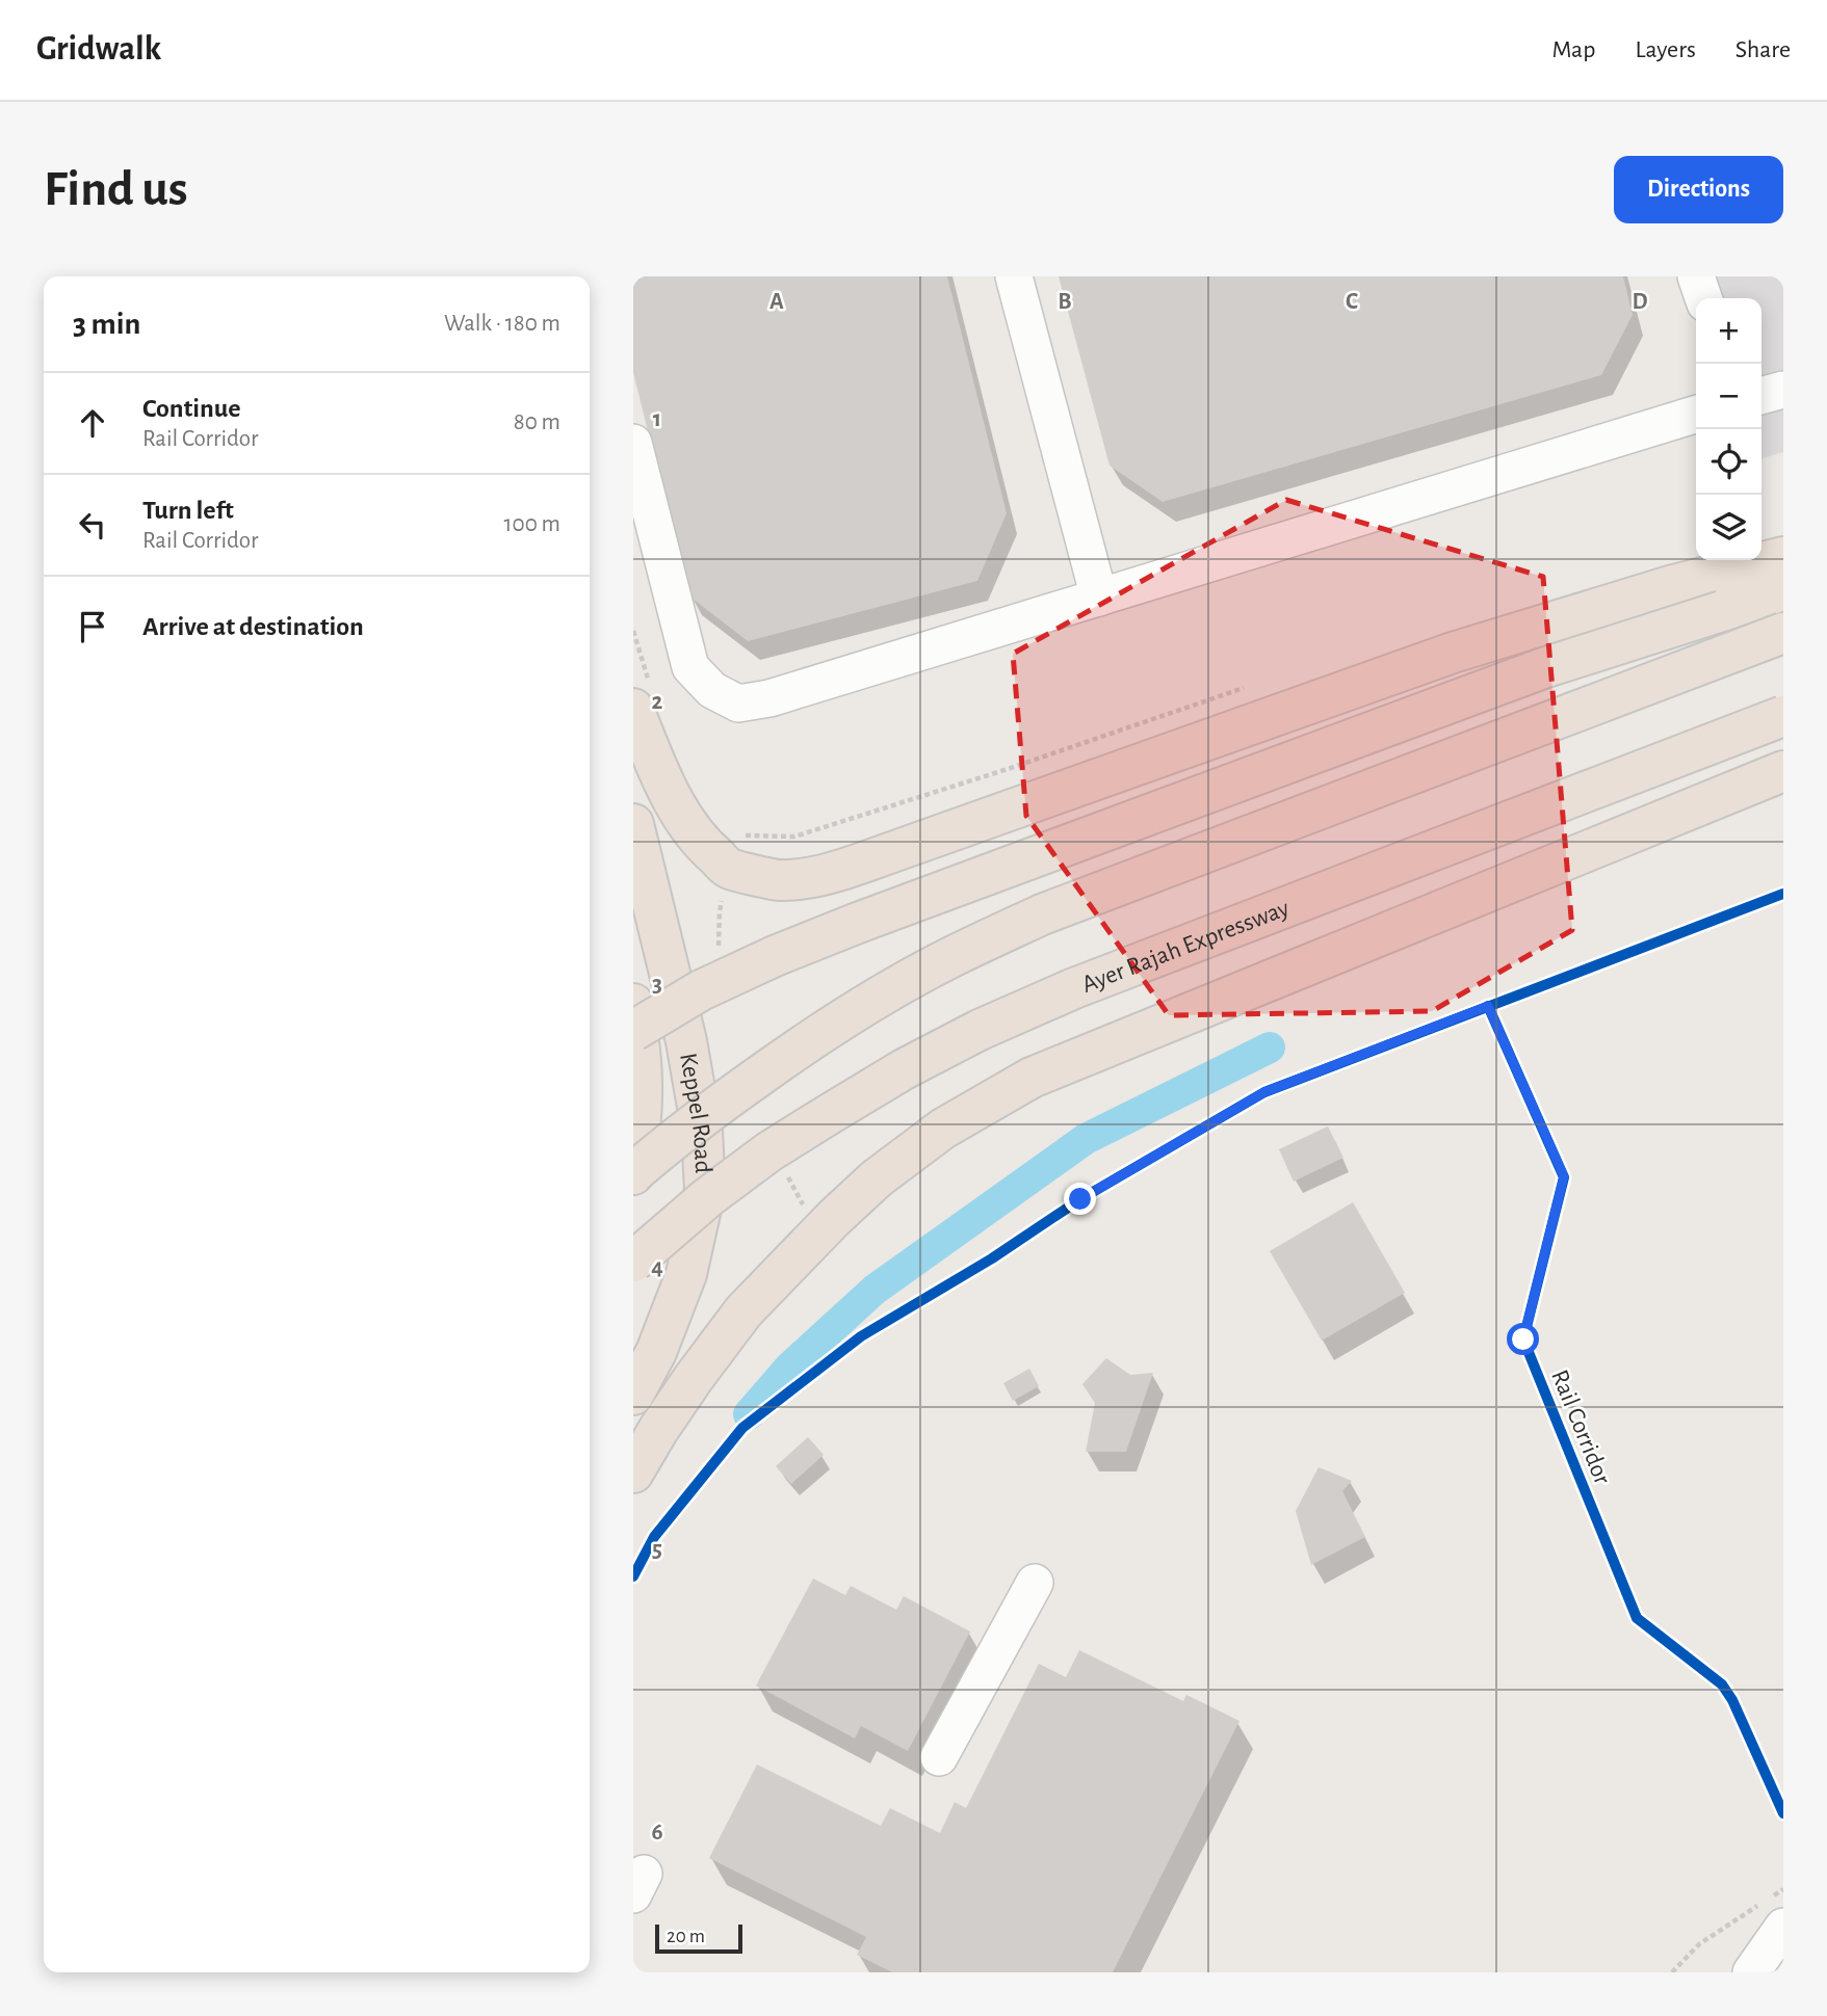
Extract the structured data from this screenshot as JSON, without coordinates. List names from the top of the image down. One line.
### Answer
{"streets":{"highway":["Ayer Rajah Expressway","Keppel Road"],"cycle path":["Rail Corridor"]},"scale_bar":"20 m","page":{"header":"Gridwalk","nav":["Map","Layers","Share"],"buttons":"Directions","title":"Find us","heading":["3 min","Walk · 180 m"],"map_buttons":["+","−"],"list":[["Continue","Rail Corridor","80 m"],["Turn left","Rail Corridor","100 m"],"Arrive at destination"],"scale":"20 m"},"grid":{"columns":["A","B","C","D"],"rows":["1","2","3","4","5","6"]}}
